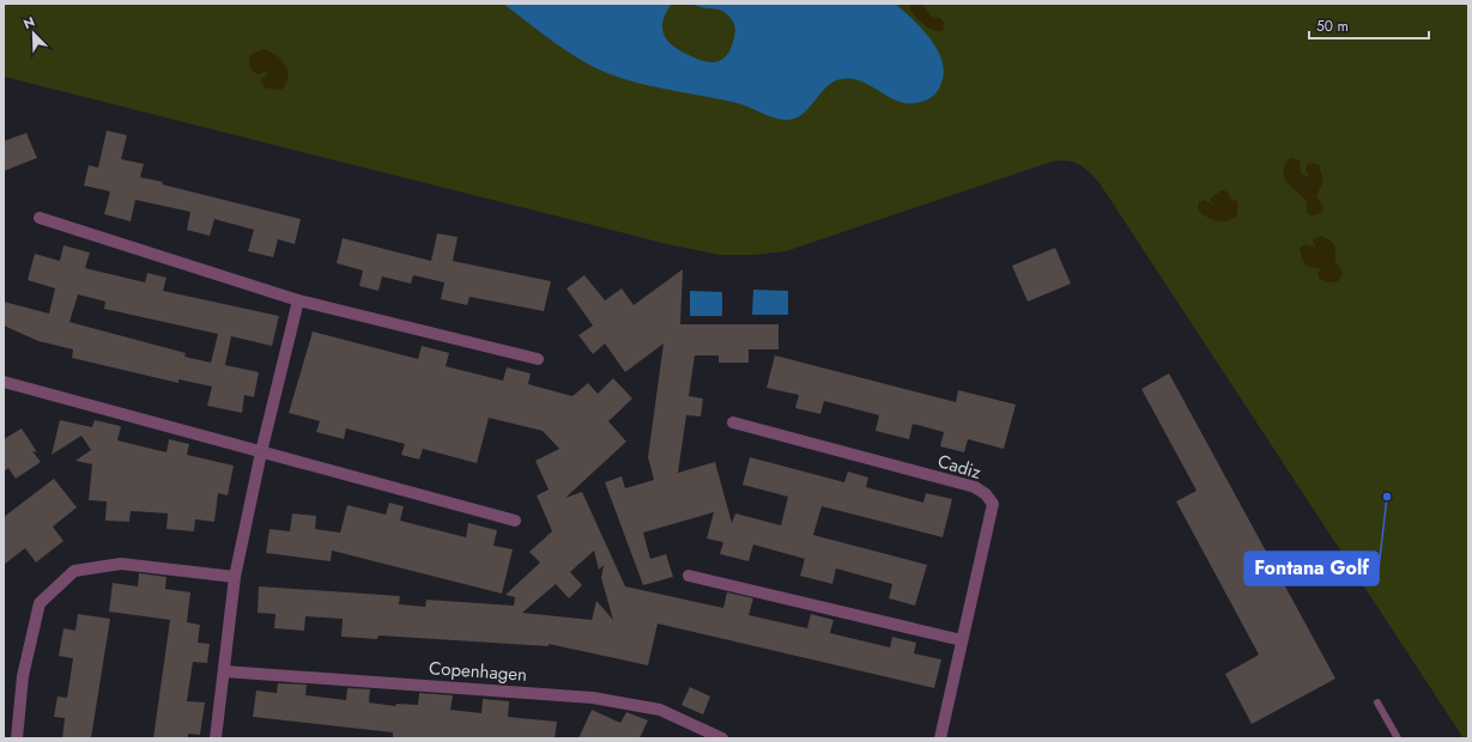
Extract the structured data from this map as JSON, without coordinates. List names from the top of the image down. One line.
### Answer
{"streets":{"street":["Cadiz","Copenhagen"]},"places":["Fontana Golf"],"scale_bar":"50 m","north":"top left"}
